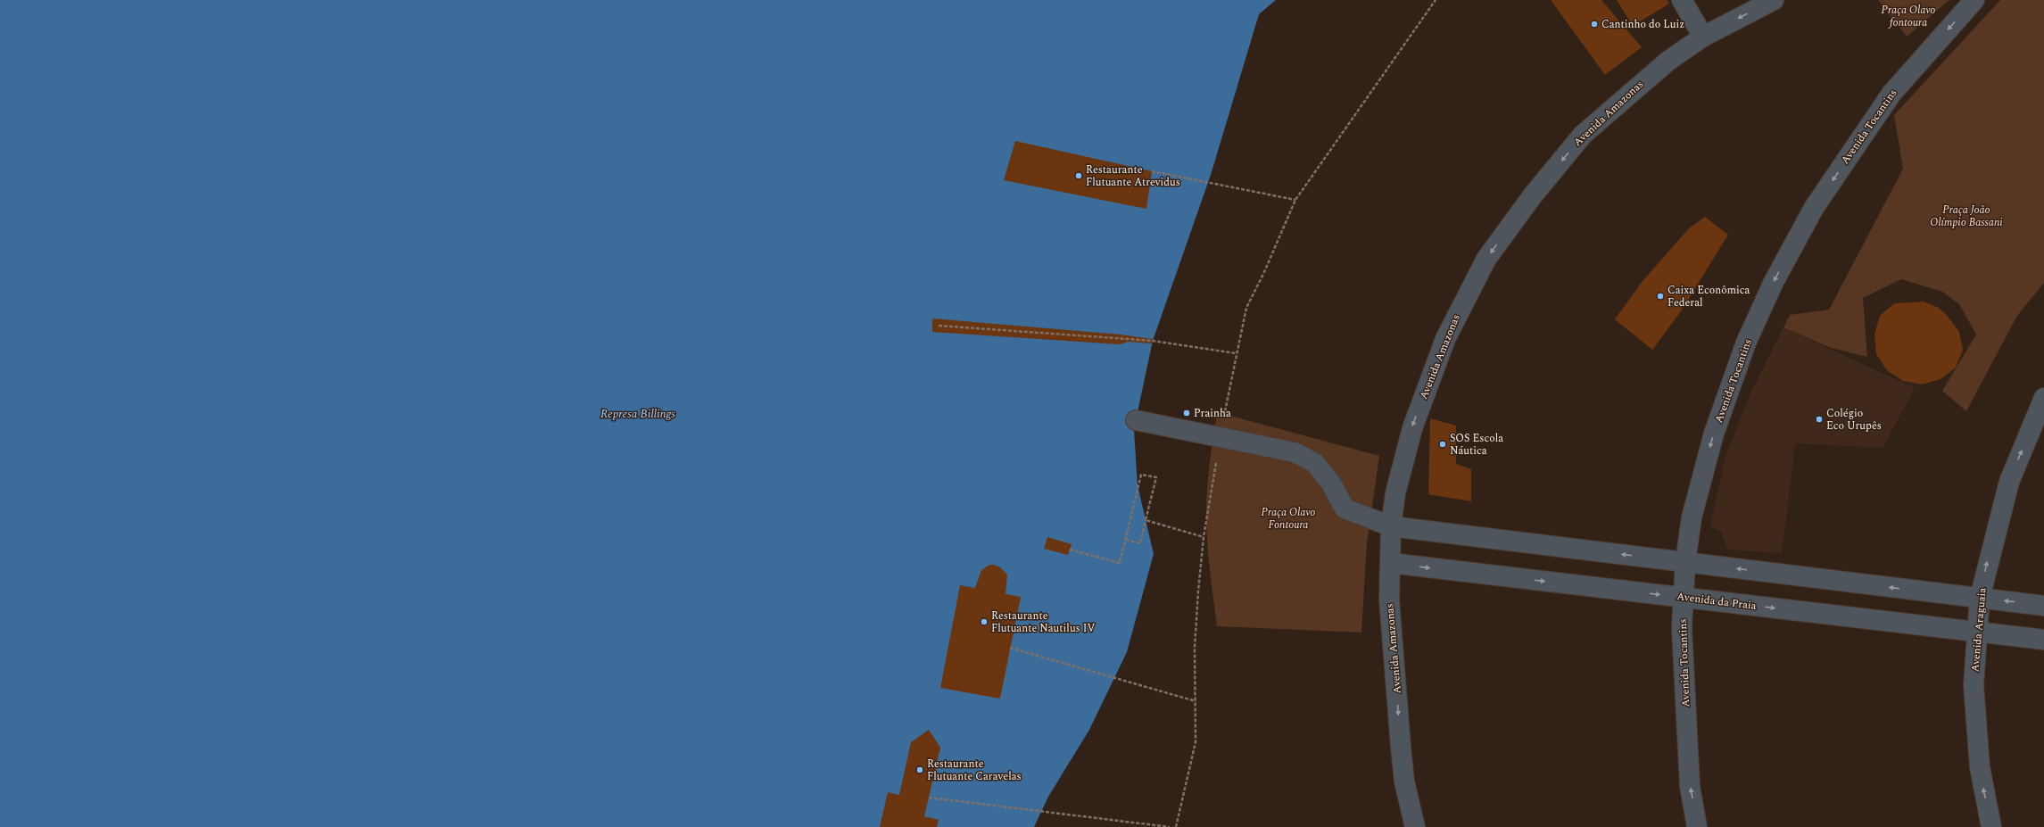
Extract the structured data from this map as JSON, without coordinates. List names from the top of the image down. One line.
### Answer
{"streets":{"street":["Avenida Amazonas","Avenida Tocantins","Avenida da Praia","Avenida Araguaia"]},"crossings":[["Avenida Amazonas","Avenida da Praia"],["Avenida Tocantins","Avenida da Praia"],["Avenida da Praia","Avenida Araguaia"]],"one_way":["Avenida Amazonas","Avenida Araguaia"],"water":["Represa Billings"],"parks":["Praça Olavo fontoura","Praça João Olímpio Bassani","Praça Olavo Fontoura"],"places":["Cantinho do Luiz","Restaurante Flutuante Atrevidus","Caixa Econômica Federal","Prainha","Colégio Eco Urupês","SOS Escola Náutica","Restaurante Flutuante Nautilus IV","Restaurante Flutuante Caravelas"]}
